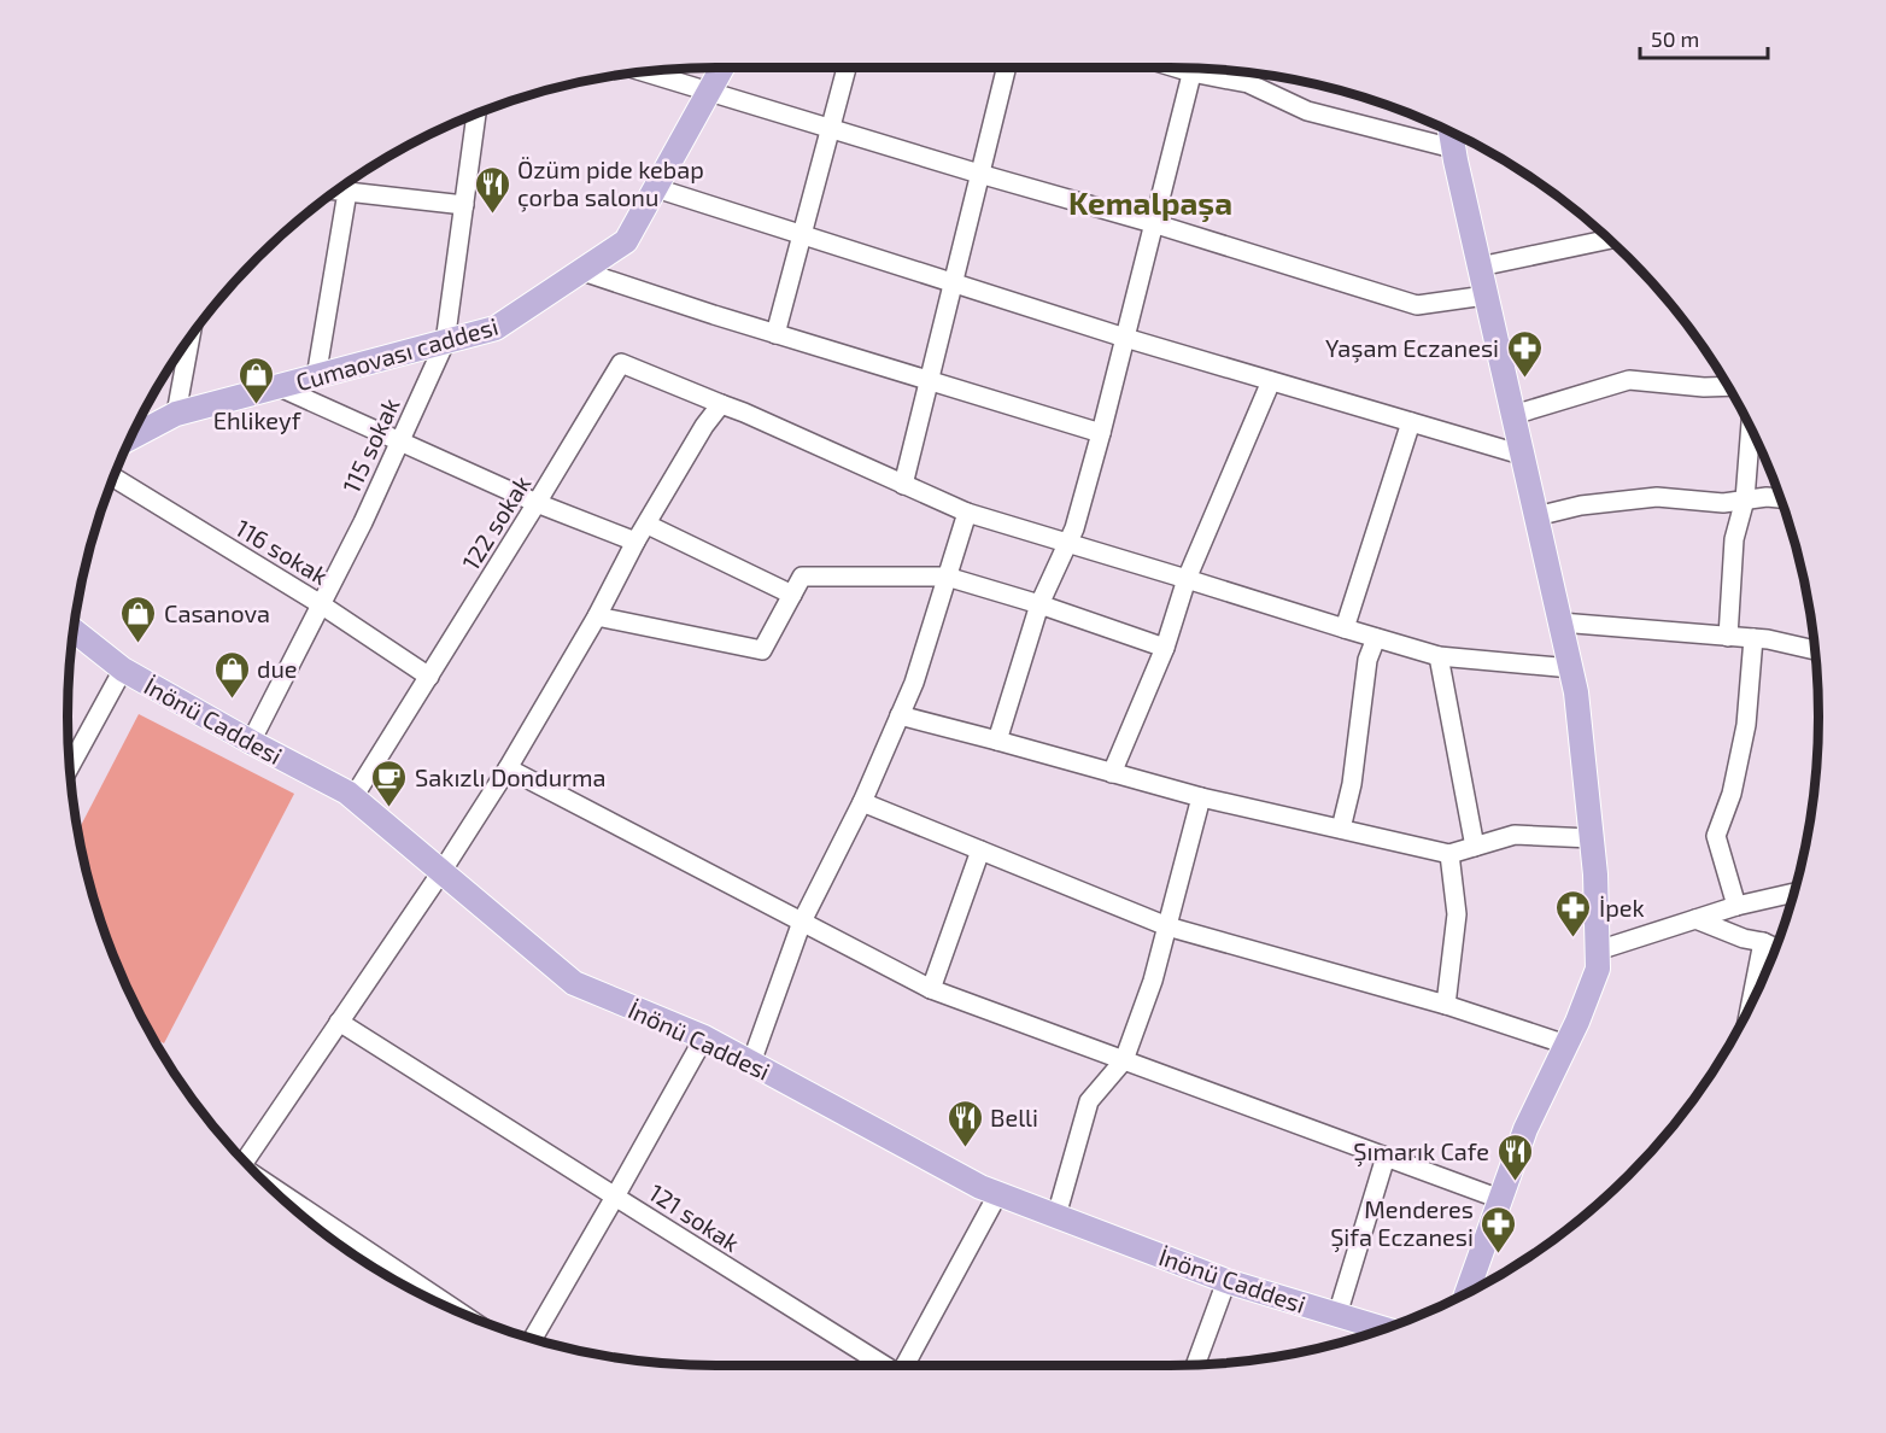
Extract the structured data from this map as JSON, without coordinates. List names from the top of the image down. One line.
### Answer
{"streets":{"main road":["Cumaovası caddesi","İnönü Caddesi"],"street":["115 sokak","122 sokak","116 sokak","121 sokak"]},"crossings":[["Cumaovası caddesi","115 sokak"],["115 sokak","116 sokak"],["115 sokak","İnönü Caddesi"],["122 sokak","116 sokak"],["122 sokak","İnönü Caddesi"]],"districts":["Kemalpaşa"],"places":{"restaurant":["Özüm pide kebap çorba salonu","Belli","Şımarık Cafe"],"pharmacy":["Yaşam Eczanesi","İpek","Menderes Şifa Eczanesi"],"shop":["Ehlikeyf","Casanova","due"],"cafe":["Sakızlı Dondurma"]},"scale_bar":"50 m"}
